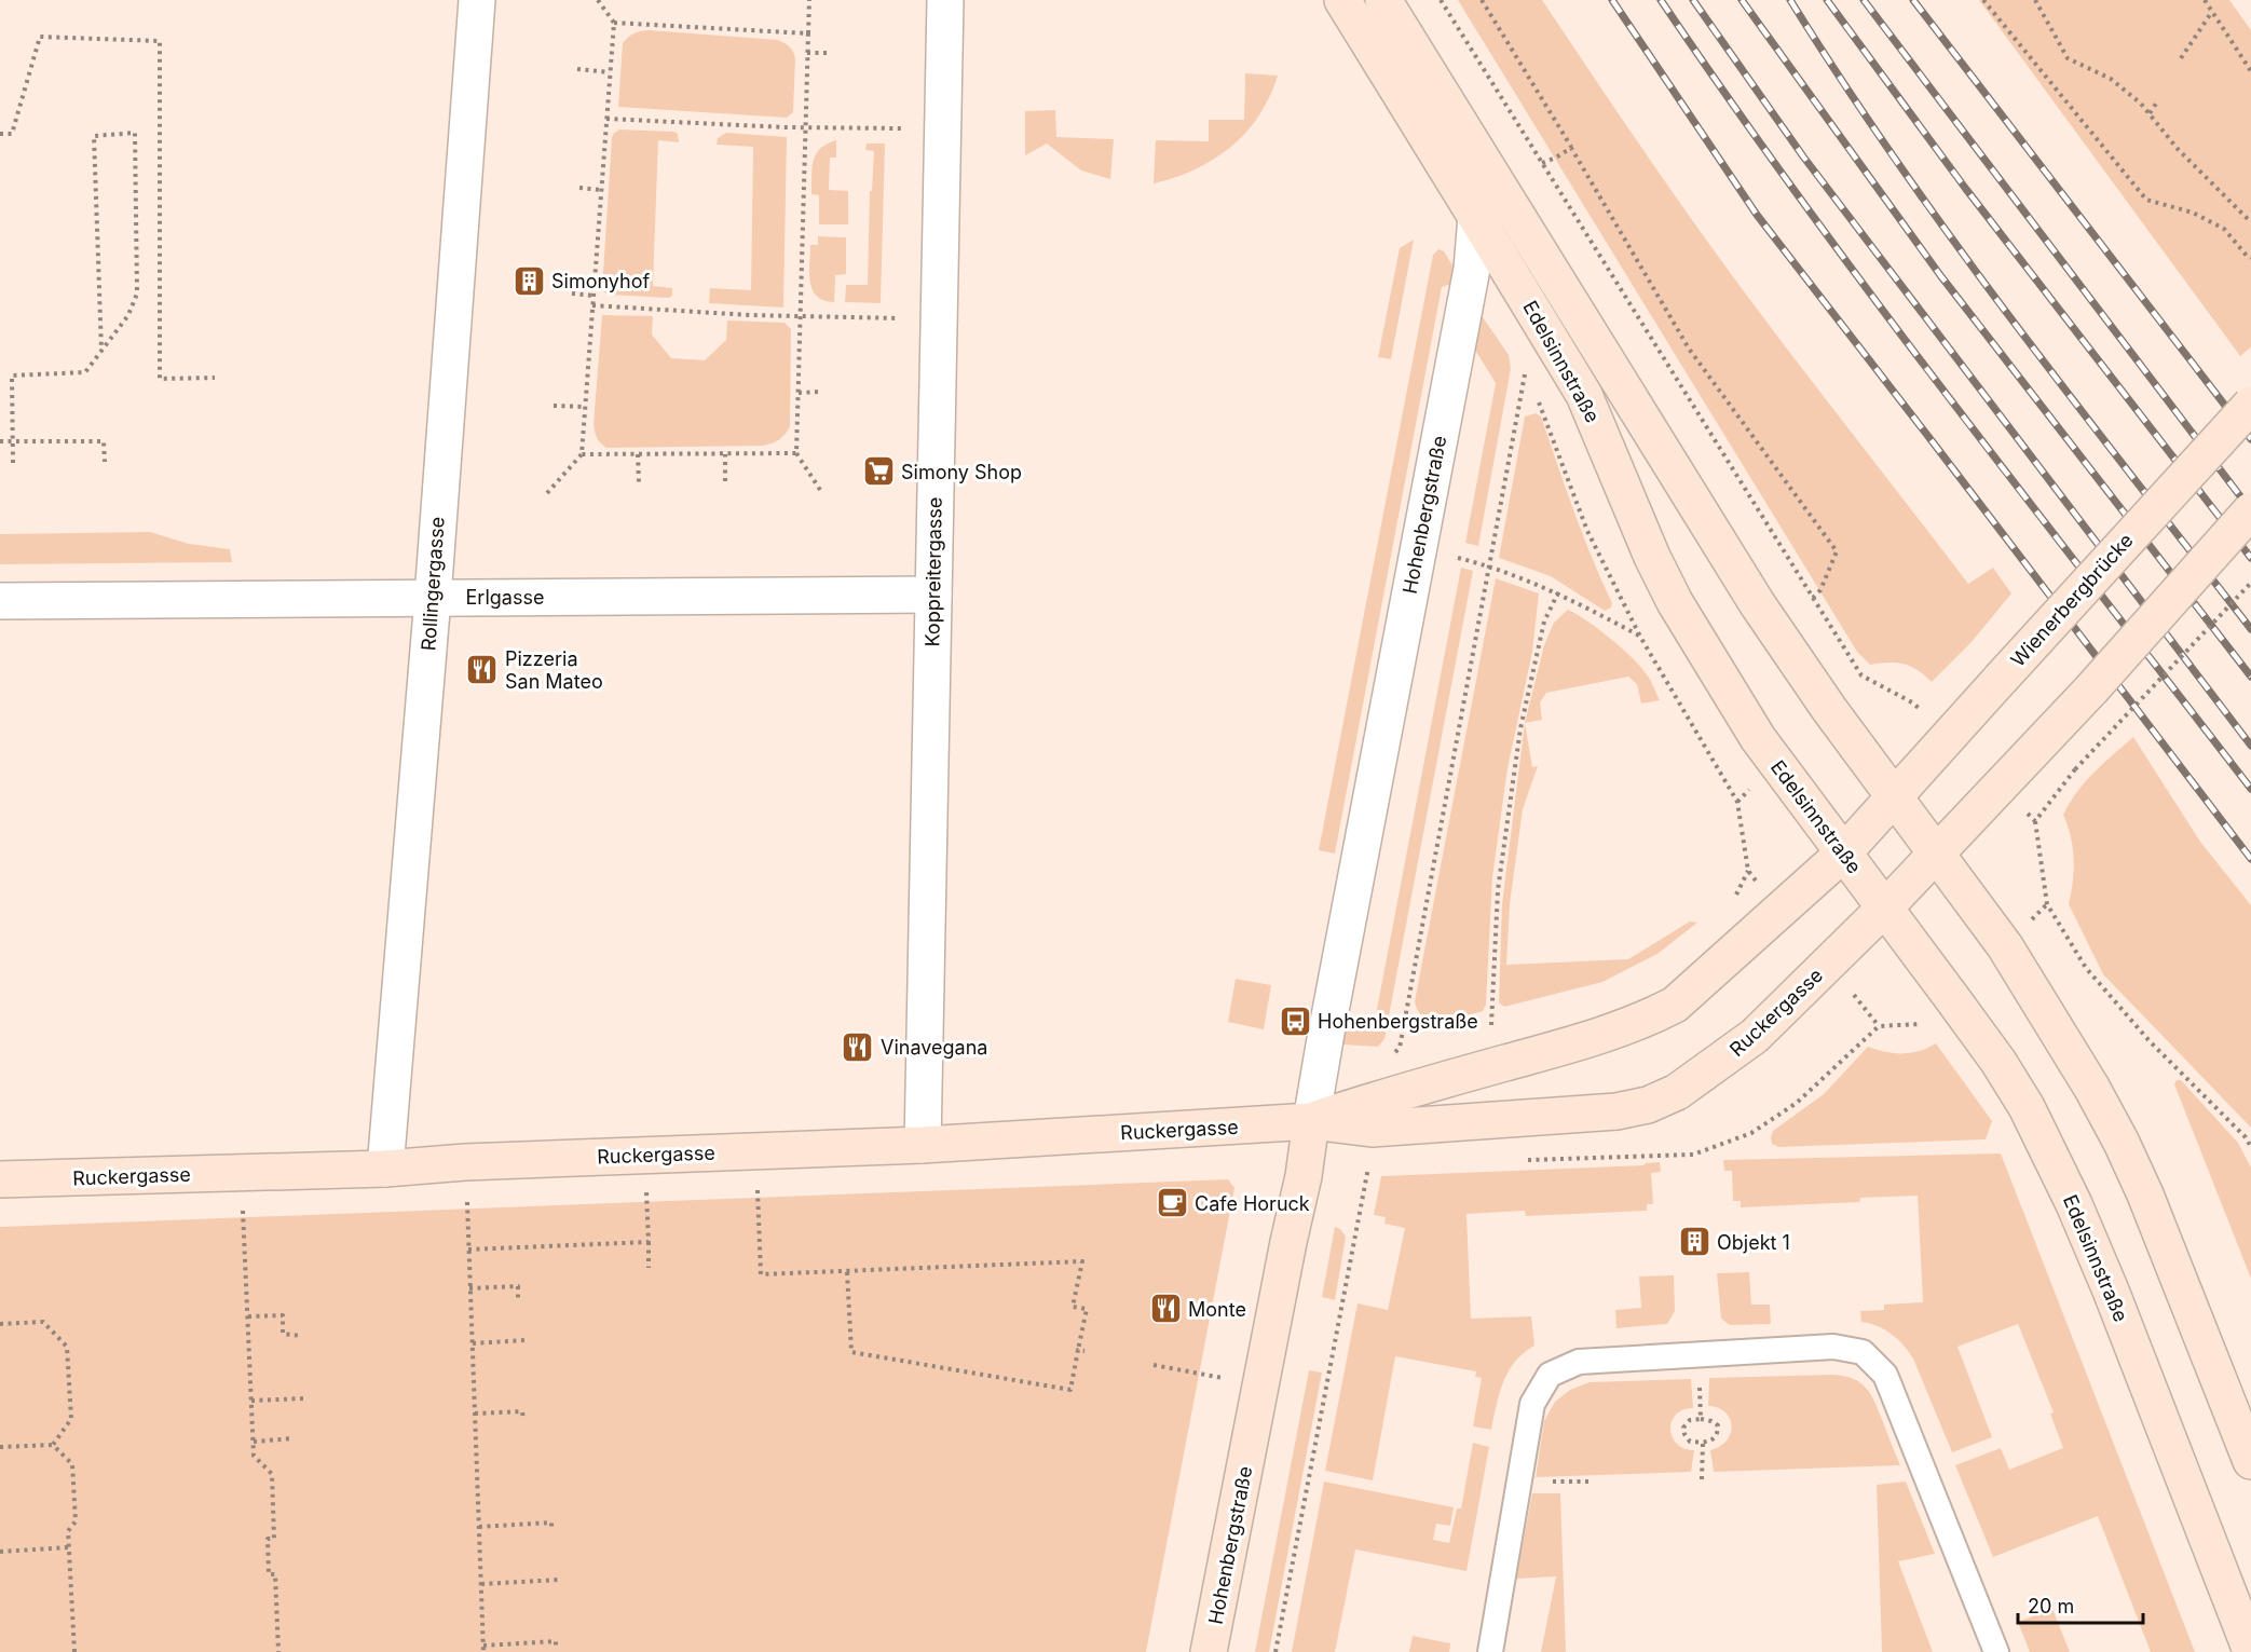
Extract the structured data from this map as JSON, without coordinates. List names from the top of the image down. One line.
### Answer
{"streets":{"main road":["Edelsinnstraße","Hohenbergstraße","Wienerbergbrücke","Ruckergasse"],"street":["Koppreitergasse","Rollingergasse","Erlgasse"]},"crossings":[["Edelsinnstraße","Hohenbergstraße"],["Edelsinnstraße","Wienerbergbrücke"],["Edelsinnstraße","Ruckergasse"],["Hohenbergstraße","Ruckergasse"],["Koppreitergasse","Erlgasse"],["Koppreitergasse","Ruckergasse"],["Rollingergasse","Erlgasse"],["Rollingergasse","Ruckergasse"],["Wienerbergbrücke","Ruckergasse"]],"places":{"building":["Simonyhof","Objekt 1"],"supermarket":["Simony Shop"],"restaurant":["Pizzeria San Mateo","Vinavegana","Monte"],"bus stop":["Hohenbergstraße"],"cafe":["Cafe Horuck"]},"scale_bar":"20 m"}
